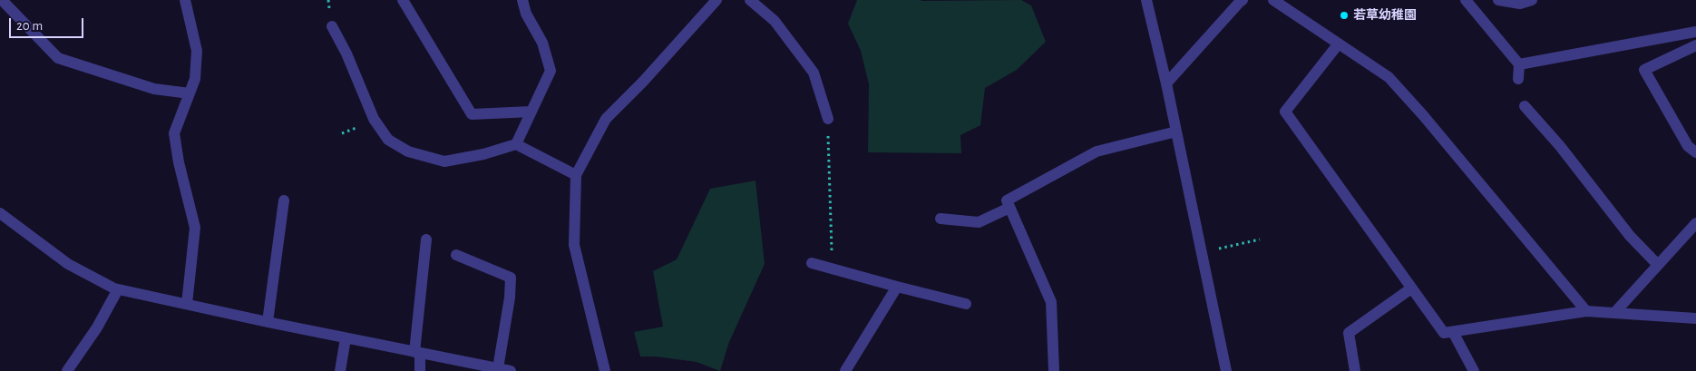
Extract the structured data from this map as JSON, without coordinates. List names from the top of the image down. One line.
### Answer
{"places":["若草幼稚園"],"scale_bar":"20 m"}
